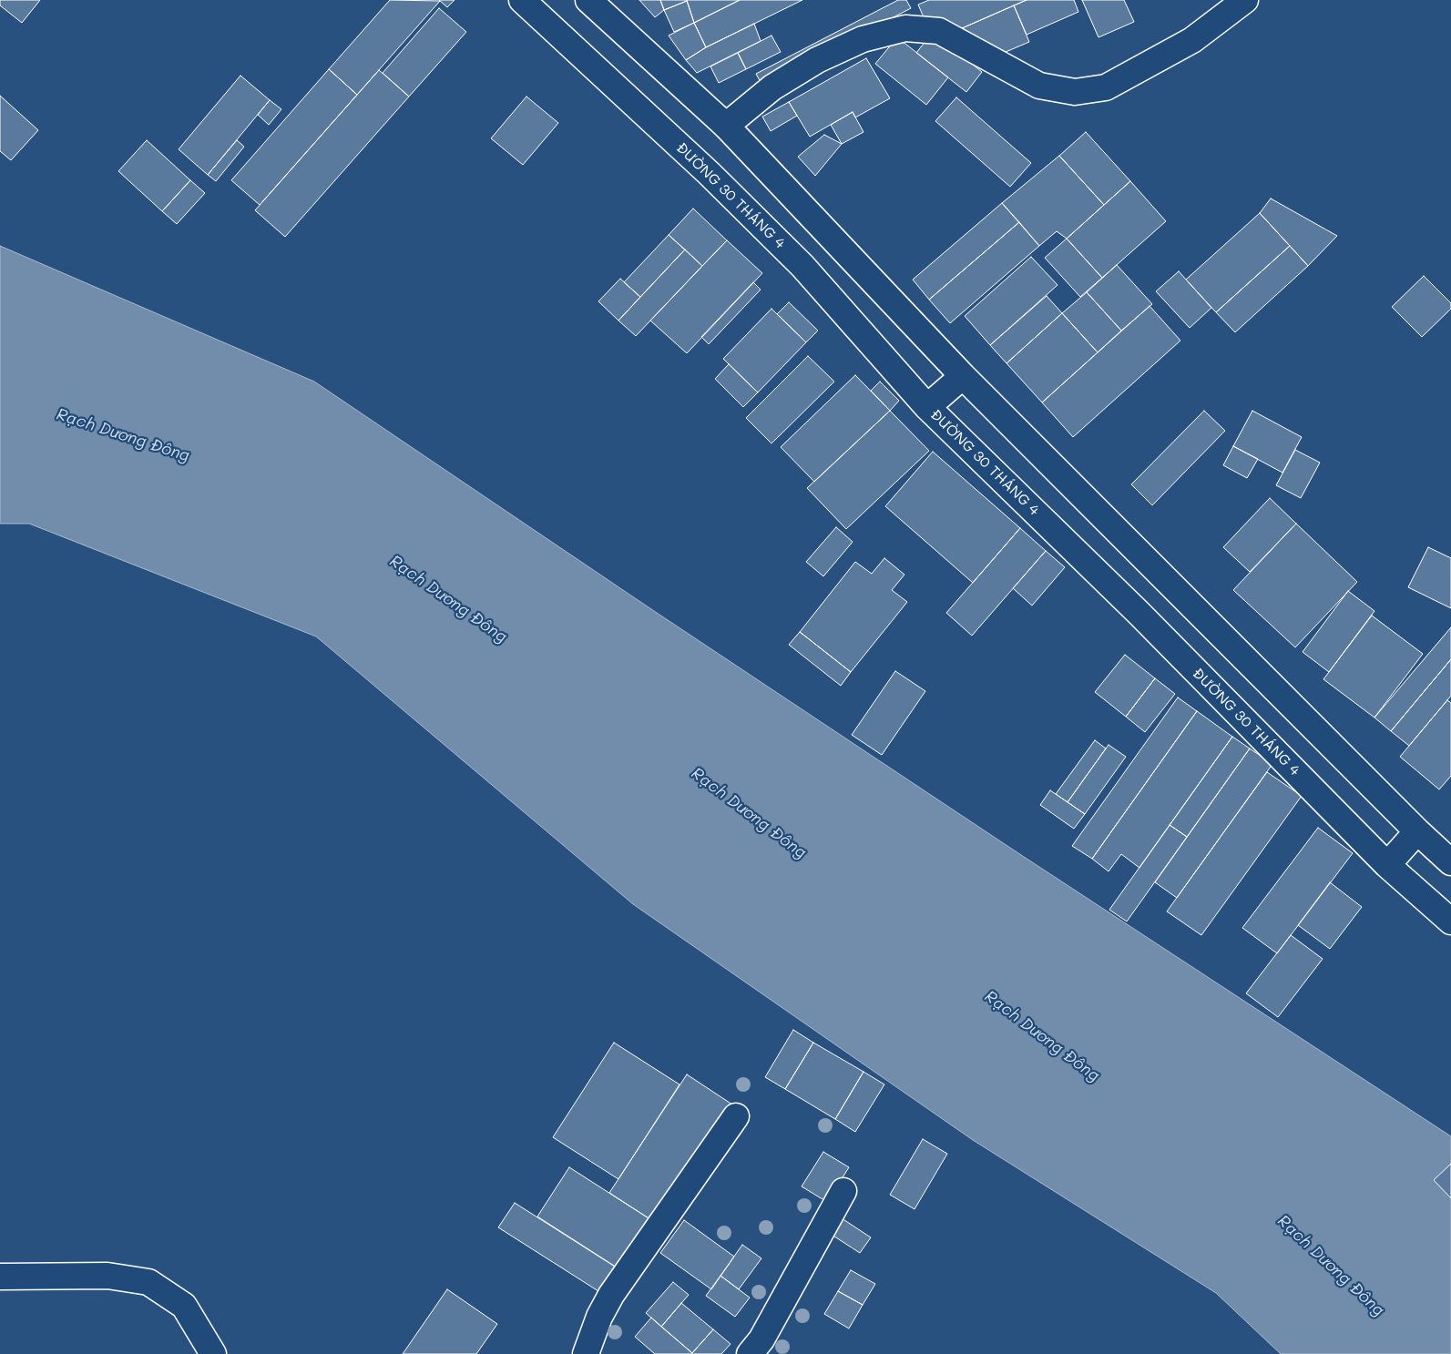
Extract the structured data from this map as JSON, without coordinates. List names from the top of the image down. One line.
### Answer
{"streets":{"main road":["ĐƯỜNG 30 THÁNG 4"]},"water":["Rạch Dương Đông"]}
